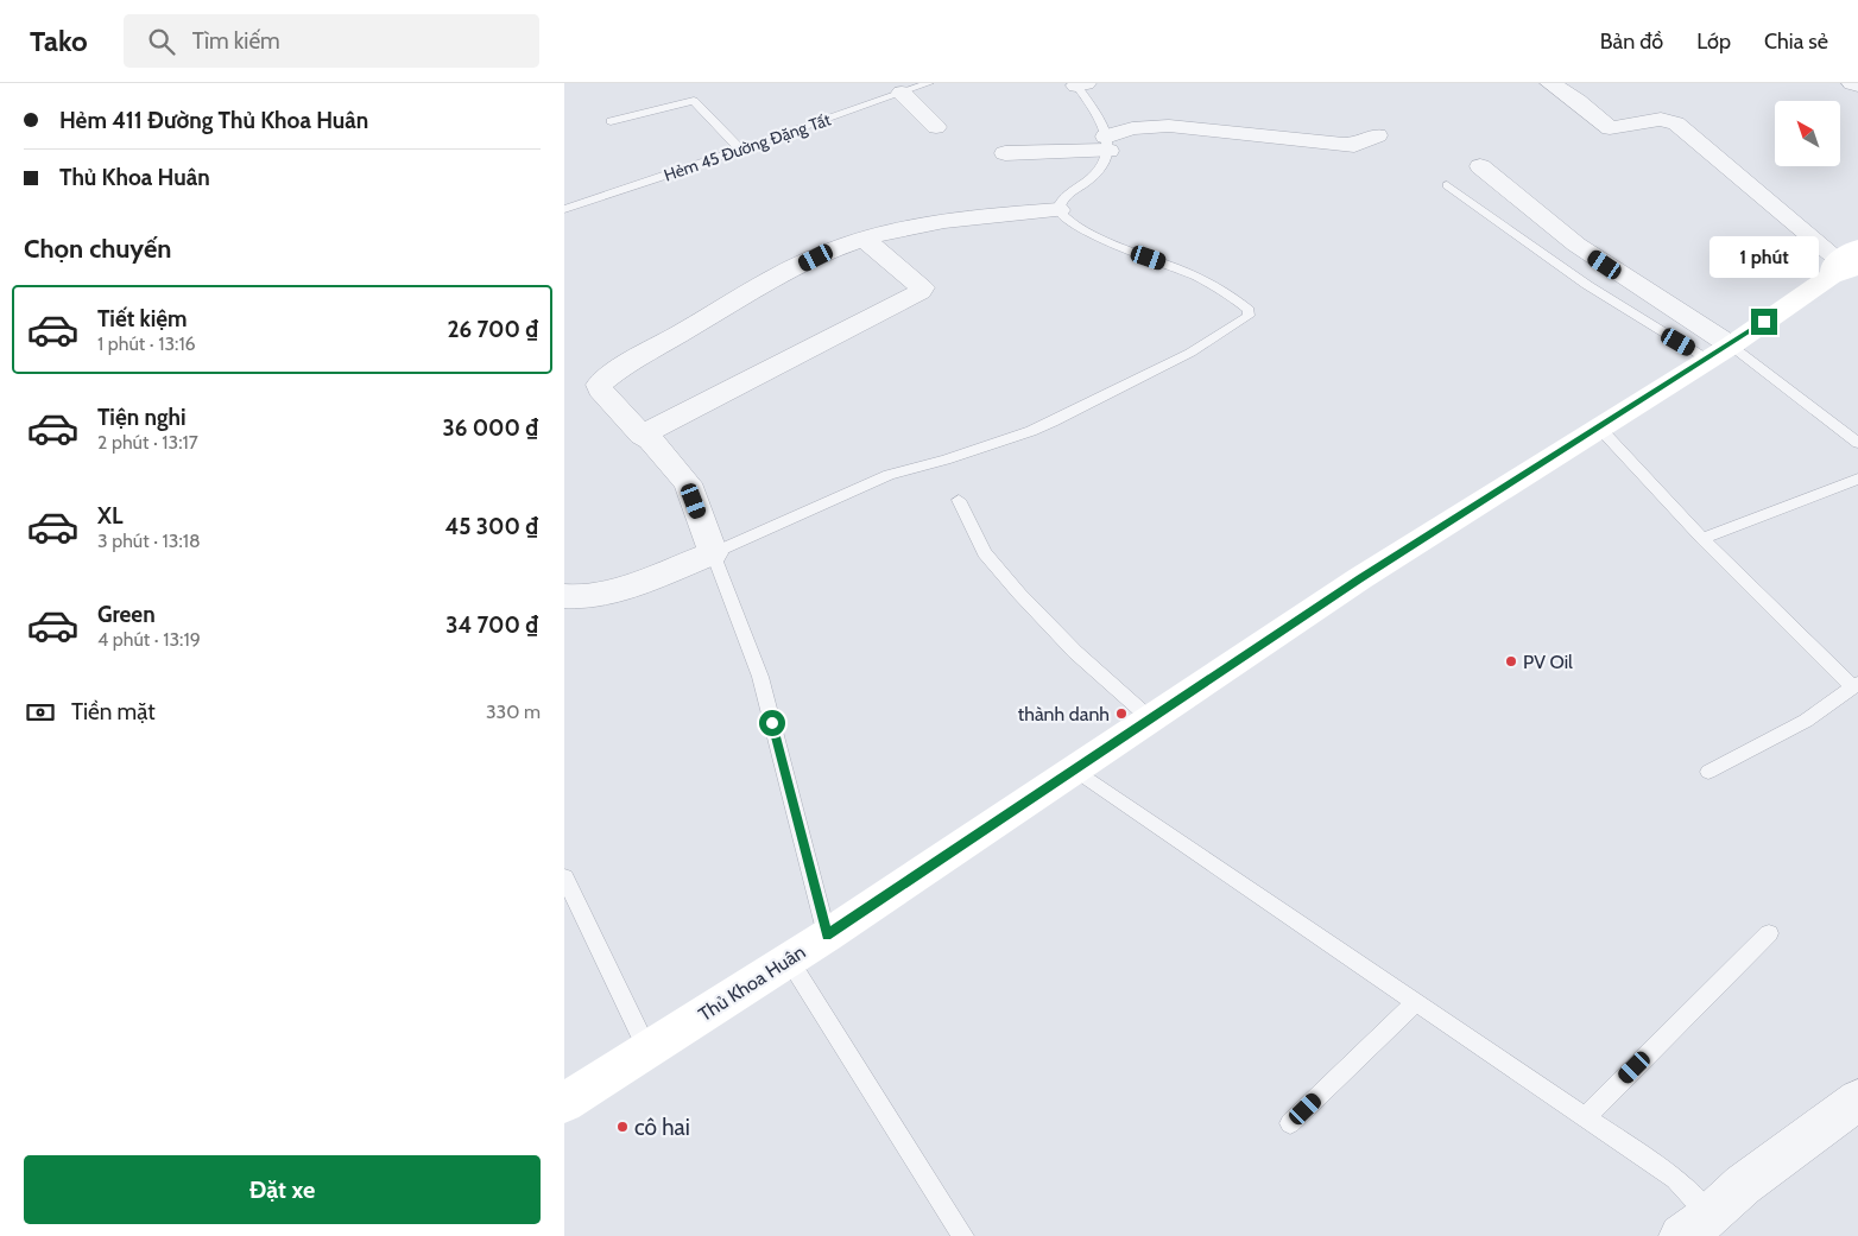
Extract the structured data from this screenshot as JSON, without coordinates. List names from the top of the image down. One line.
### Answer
{"streets":{"main road":["Thủ Khoa Huân"],"lane":["Hẻm 45 Đường Đặng Tất"]},"places":["PV Oil","thành danh","cô hai"],"north":"top left","page":{"header":"Tako","search":"Tìm kiếm","nav":["Bản đồ","Lớp","Chia sẻ"],"banner":["Hẻm 411 Đường Thủ Khoa Huân","Thủ Khoa Huân"],"heading":"Chọn chuyến","bubble":"1 phút","list":[{"name":"Tiết kiệm","note":"1 phút · 13:16","value":"26 700 ₫"},{"name":"Tiện nghi","note":"2 phút · 13:17","value":"36 000 ₫"},{"name":"XL","note":"3 phút · 13:18","value":"45 300 ₫"},{"name":"Green","note":"4 phút · 13:19","value":"34 700 ₫"}],"pay":["Tiền mặt","330 m"],"buttons":"Đặt xe"}}
